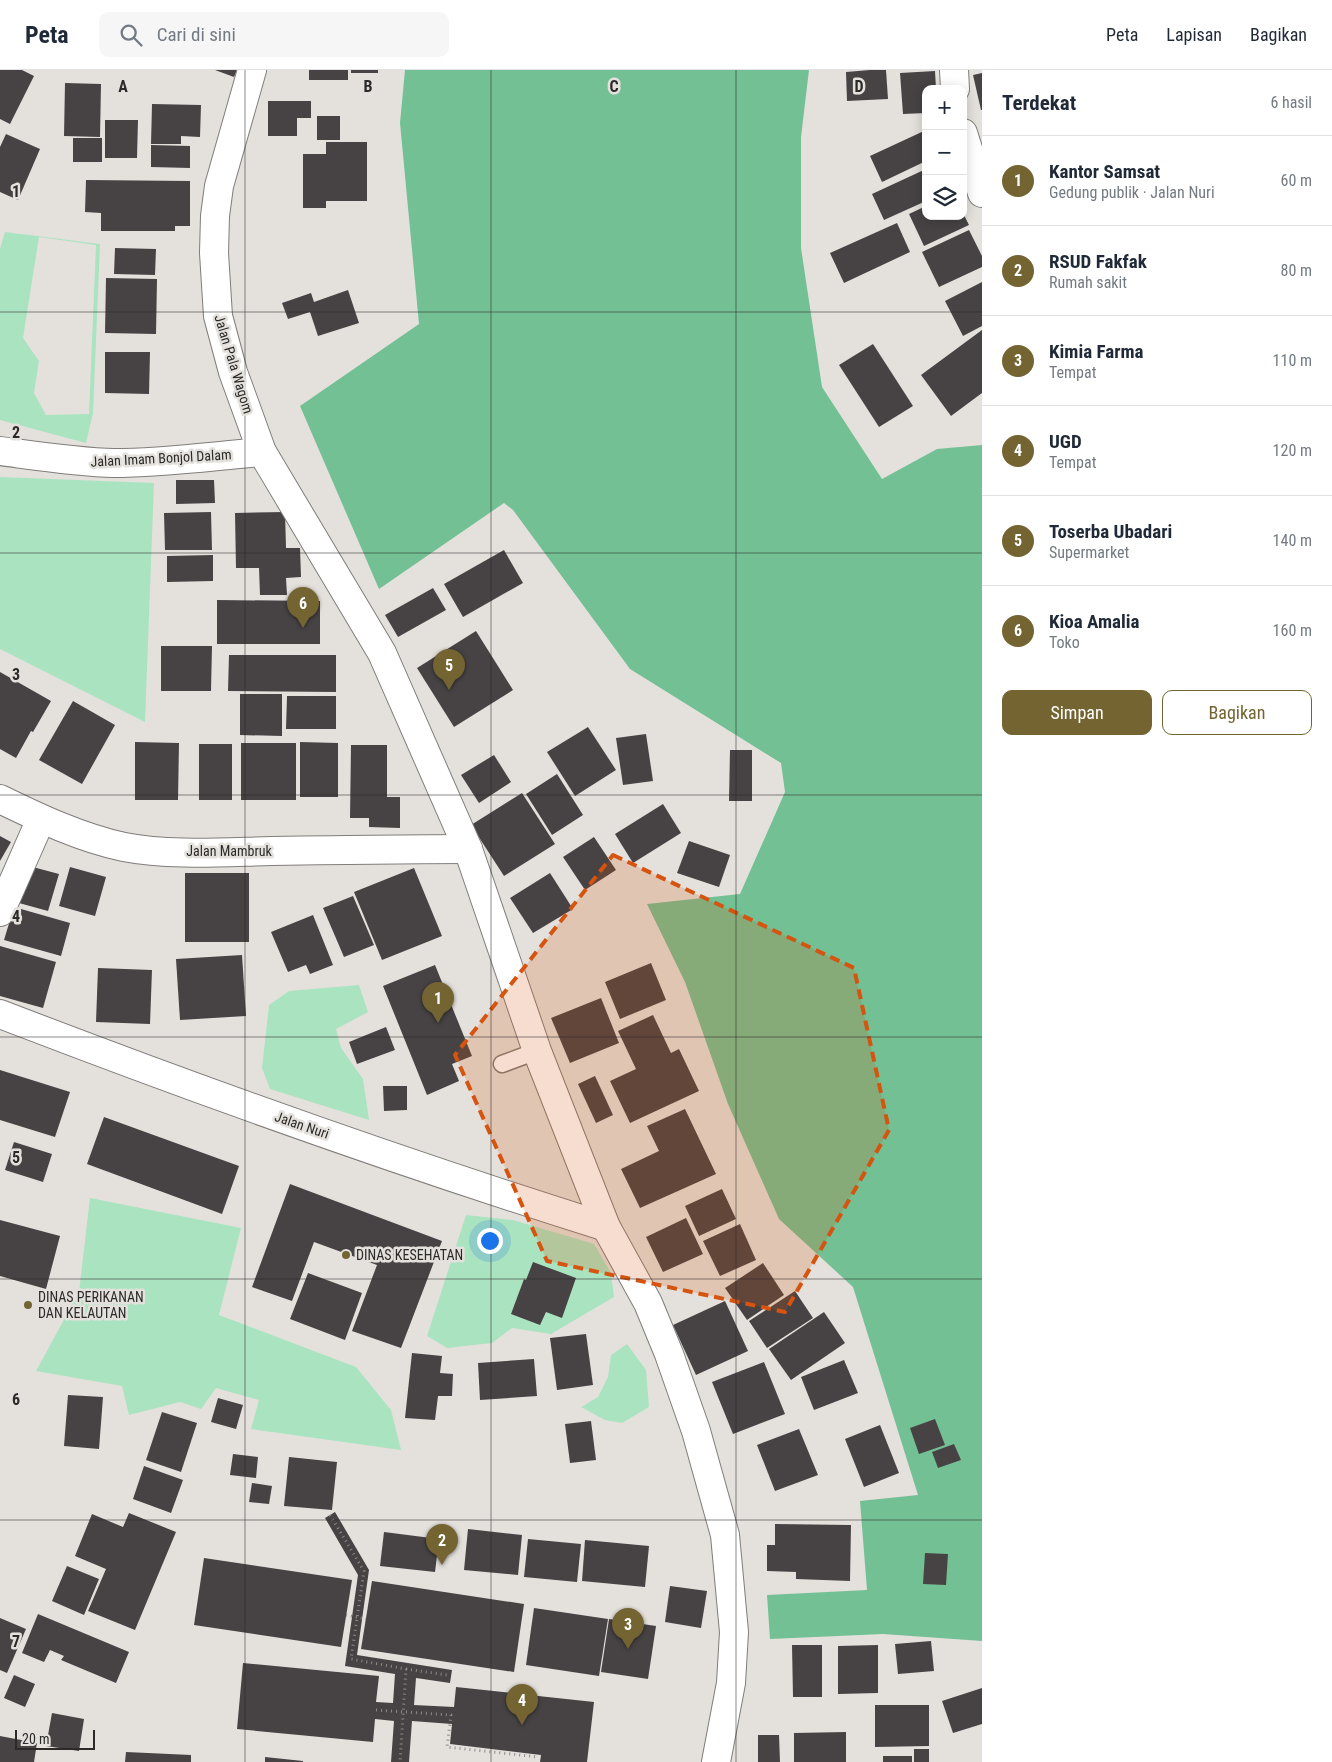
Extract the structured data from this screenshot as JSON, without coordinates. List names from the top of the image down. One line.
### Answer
{"streets":{"main road":["Jalan Pala Wagom","Jalan Imam Bonjol Dalam","Jalan Mambruk","Jalan Nuri"]},"crossings":[["Jalan Pala Wagom","Jalan Imam Bonjol Dalam"],["Jalan Pala Wagom","Jalan Mambruk"],["Jalan Pala Wagom","Jalan Nuri"]],"places":["DINAS KESEHATAN","DINAS PERIKANAN DAN KELAUTAN"],"scale_bar":"20 m","page":{"header":"Peta","search":"Cari di sini","nav":["Peta","Lapisan","Bagikan"],"heading":["Terdekat","6 hasil"],"map_buttons":["+","−"],"list":[{"mark":"1","name":"Kantor Samsat","note":"Gedung publik · Jalan Nuri","value":"60 m"},{"mark":"2","name":"RSUD Fakfak","note":"Rumah sakit","value":"80 m"},{"mark":"3","name":"Kimia Farma","note":"Tempat","value":"110 m"},{"mark":"4","name":"UGD","note":"Tempat","value":"120 m"},{"mark":"5","name":"Toserba Ubadari","note":"Supermarket","value":"140 m"},{"mark":"6","name":"Kioa Amalia","note":"Toko","value":"160 m"}],"pins":["6","5","1","2","3","4"],"buttons":["Simpan","Bagikan"],"scale":"20 m"},"grid":{"columns":["A","B","C","D"],"rows":["1","2","3","4","5","6","7"]}}
